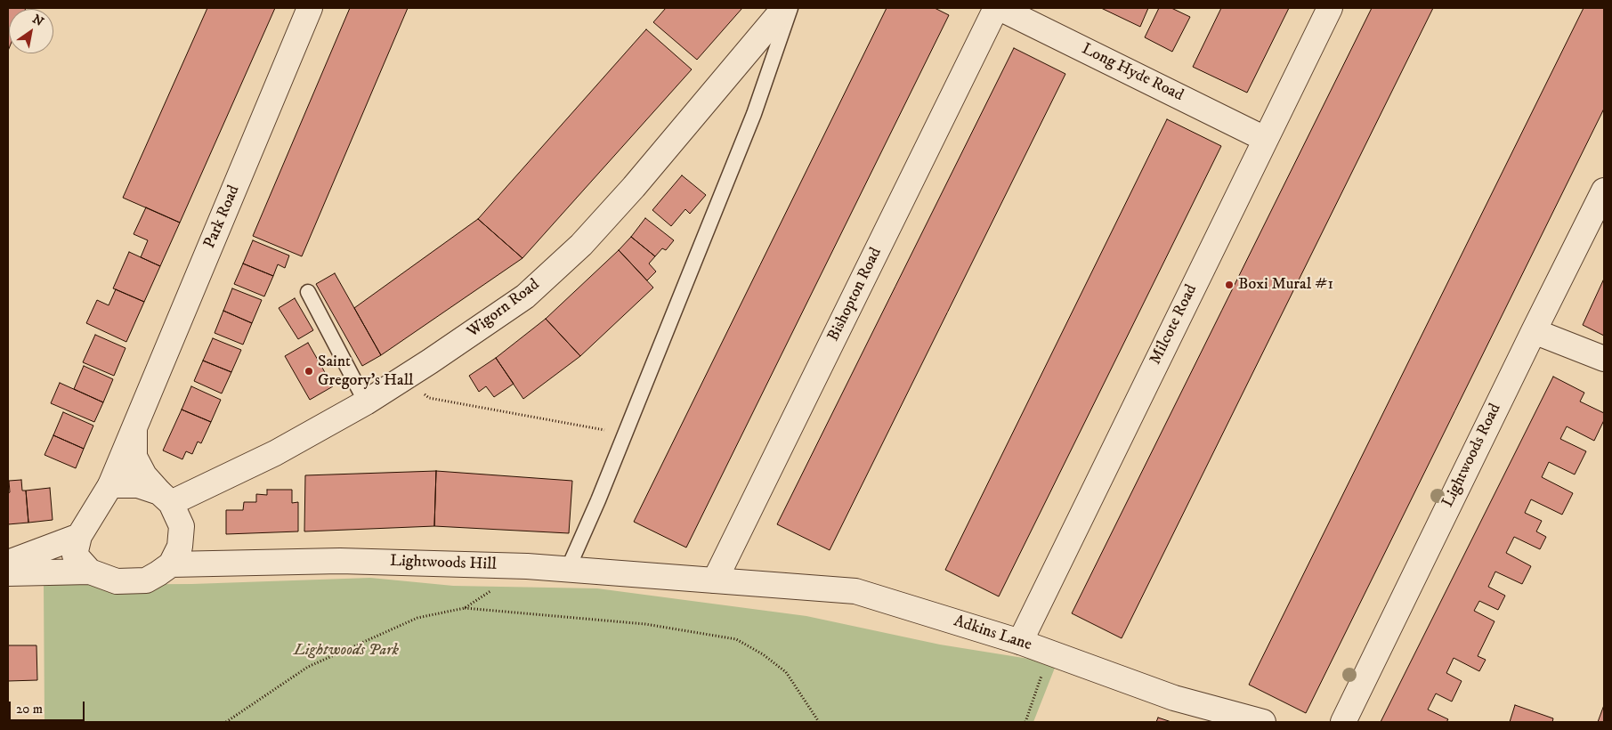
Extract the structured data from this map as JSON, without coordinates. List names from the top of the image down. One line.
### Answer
{"streets":{"street":["Long Hyde Road","Park Road","Bishopton Road","Wigorn Road","Milcote Road","Lightwoods Road","Lightwoods Hill","Adkins Lane"]},"crossings":[["Long Hyde Road","Bishopton Road"],["Long Hyde Road","Milcote Road"],["Park Road","Wigorn Road"],["Park Road","Lightwoods Hill"],["Bishopton Road","Lightwoods Hill"],["Bishopton Road","Adkins Lane"],["Wigorn Road","Lightwoods Hill"],["Milcote Road","Adkins Lane"],["Lightwoods Hill","Adkins Lane"]],"parks":["Lightwoods Park"],"places":["Boxi Mural #1","Saint Gregory's Hall"],"scale_bar":"20 m","north":"top right"}
